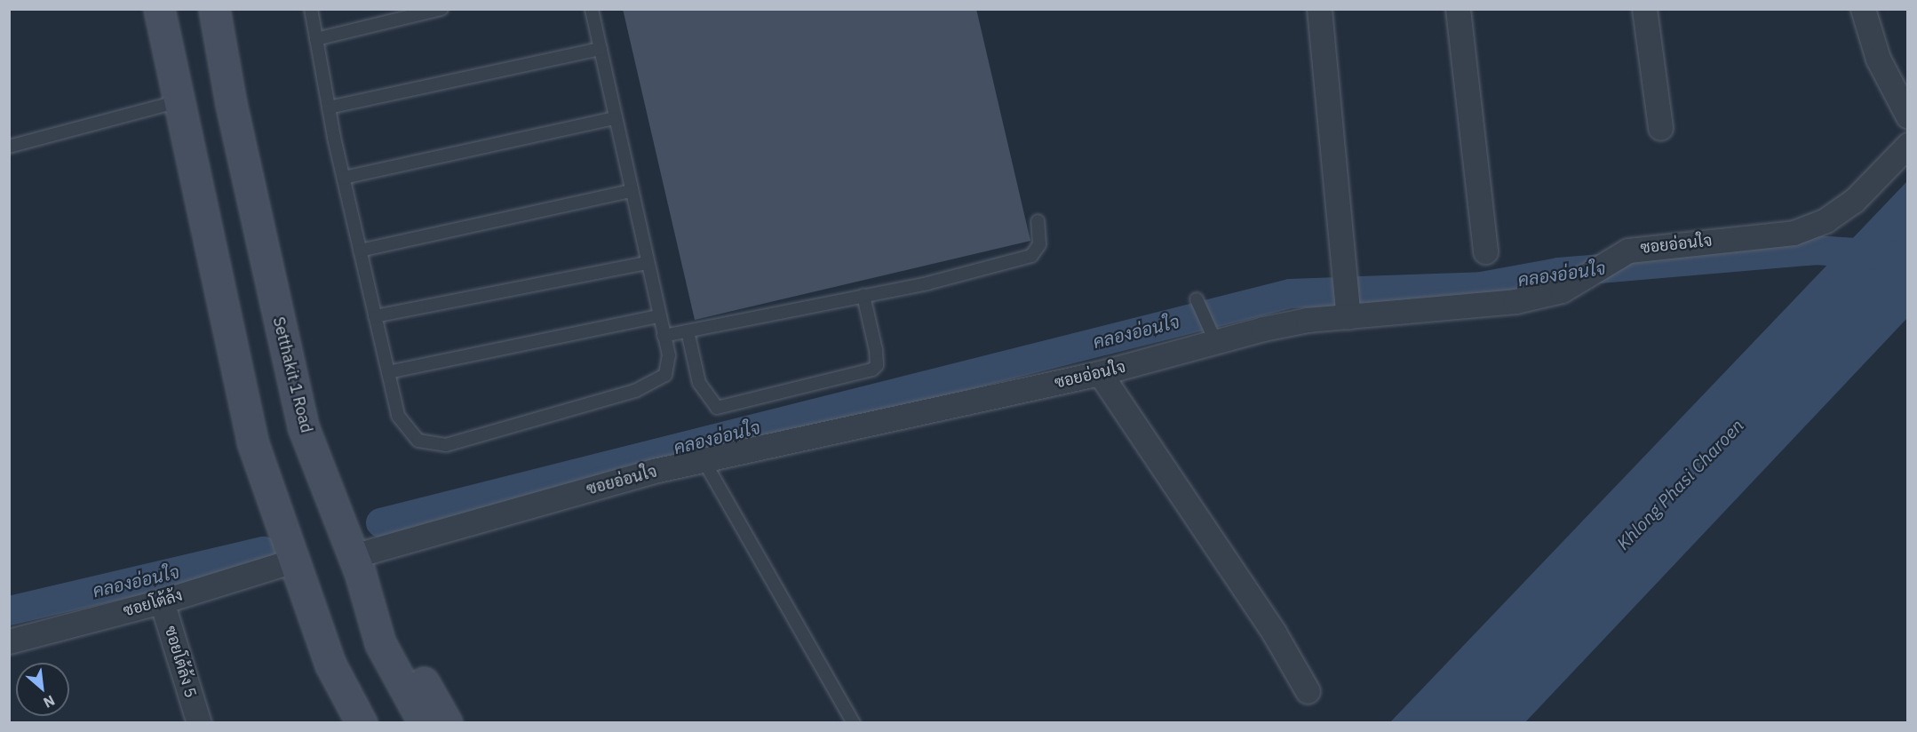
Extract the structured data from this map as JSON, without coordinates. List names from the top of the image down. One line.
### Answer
{"streets":{"main road":["Setthakit 1 Road"],"street":["ซอยอ่อนใจ","ซอยโต้ล้ง","ซอยโต้ล้ง 5"]},"crossings":[["ซอยอ่อนใจ","Setthakit 1 Road"],["ซอยโต้ล้ง","ซอยโต้ล้ง 5"]],"water":["คลองอ่อนใจ","Khlong Phasi Charoen"],"north":"bottom right"}
